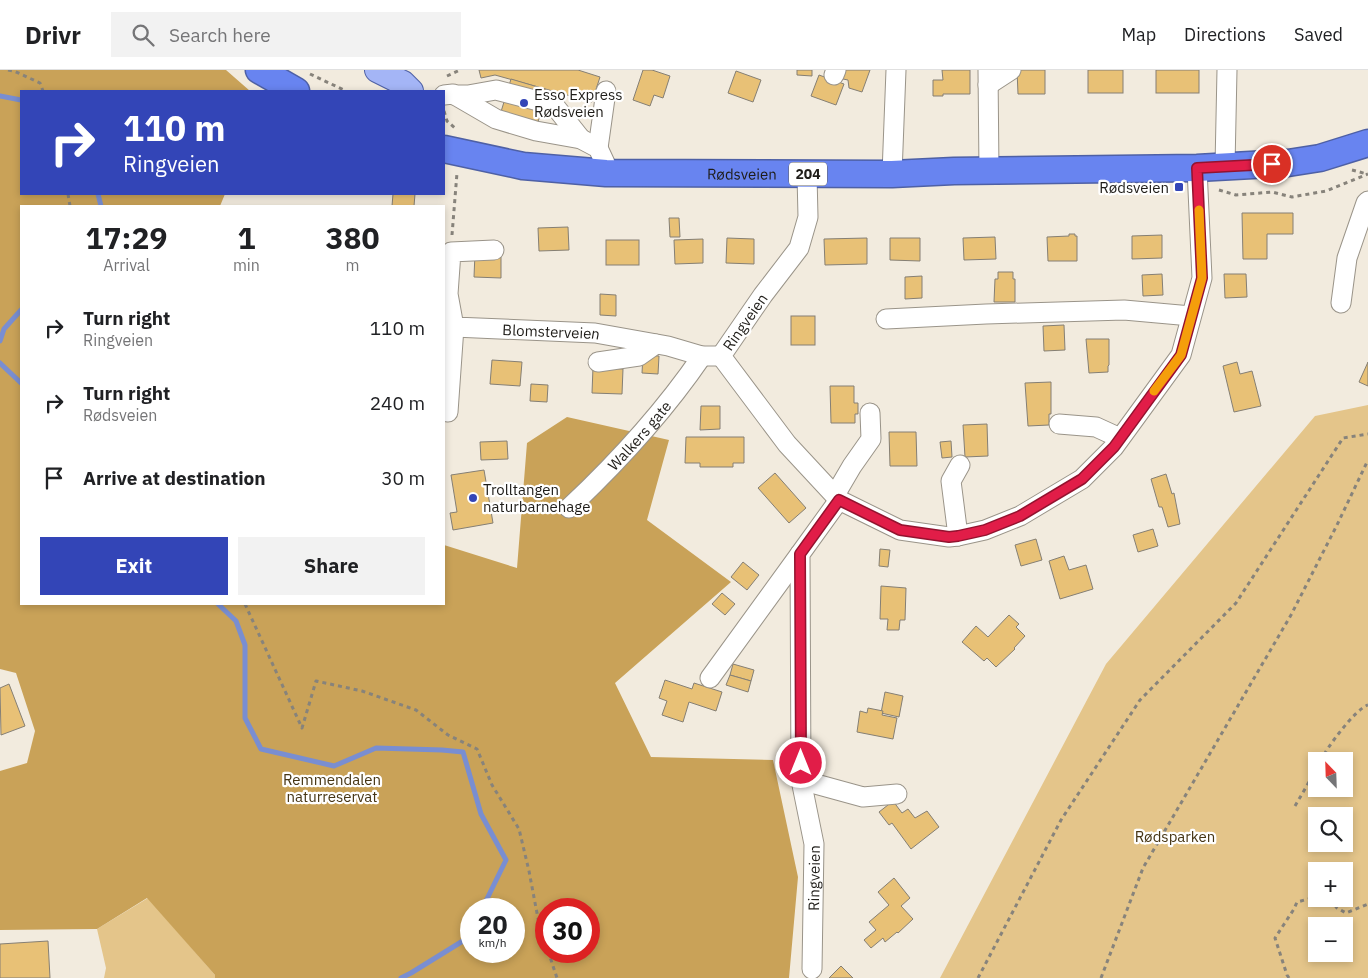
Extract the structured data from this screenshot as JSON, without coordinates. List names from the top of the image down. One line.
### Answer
{"streets":{"highway":["204","Rødsveien"],"street":["Ringveien","Blomsterveien","Walkers gate"]},"crossings":[["Rødsveien","Ringveien"],["Ringveien","Blomsterveien"],["Blomsterveien","Walkers gate"]],"parks":["Remmendalen naturreservat","Rødsparken"],"places":{"other":["Esso Express Rødsveien","Trolltangen naturbarnehage"],"transit":["Rødsveien"]},"north":"top left","page":{"header":"Drivr","search":"Search here","nav":["Map","Directions","Saved"],"turn":["110 m","Ringveien"],"eta":["17:29","Arrival","1","min","380","m"],"list":[{"name":"Turn right","note":"Ringveien","value":"110 m"},{"name":"Turn right","note":"Rødsveien","value":"240 m"},{"name":"Arrive at destination","value":"30 m"}],"buttons":["Exit","Share"],"map_buttons":["+","−"],"speed":"20 km/h","limit":"30"}}
